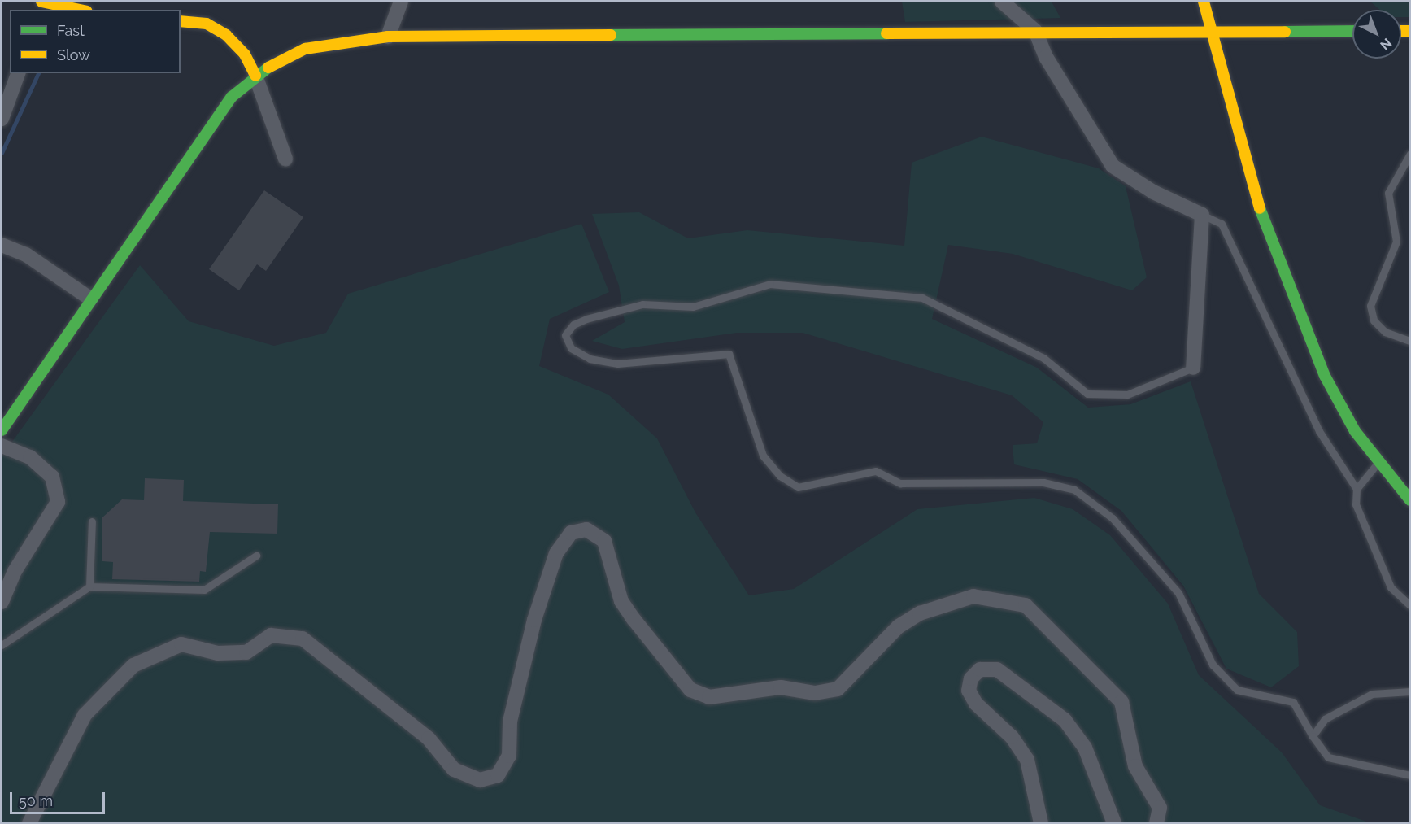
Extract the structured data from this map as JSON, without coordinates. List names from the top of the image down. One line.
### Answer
{"legend":["Fast","Slow"],"scale_bar":"50 m","north":"bottom right"}
